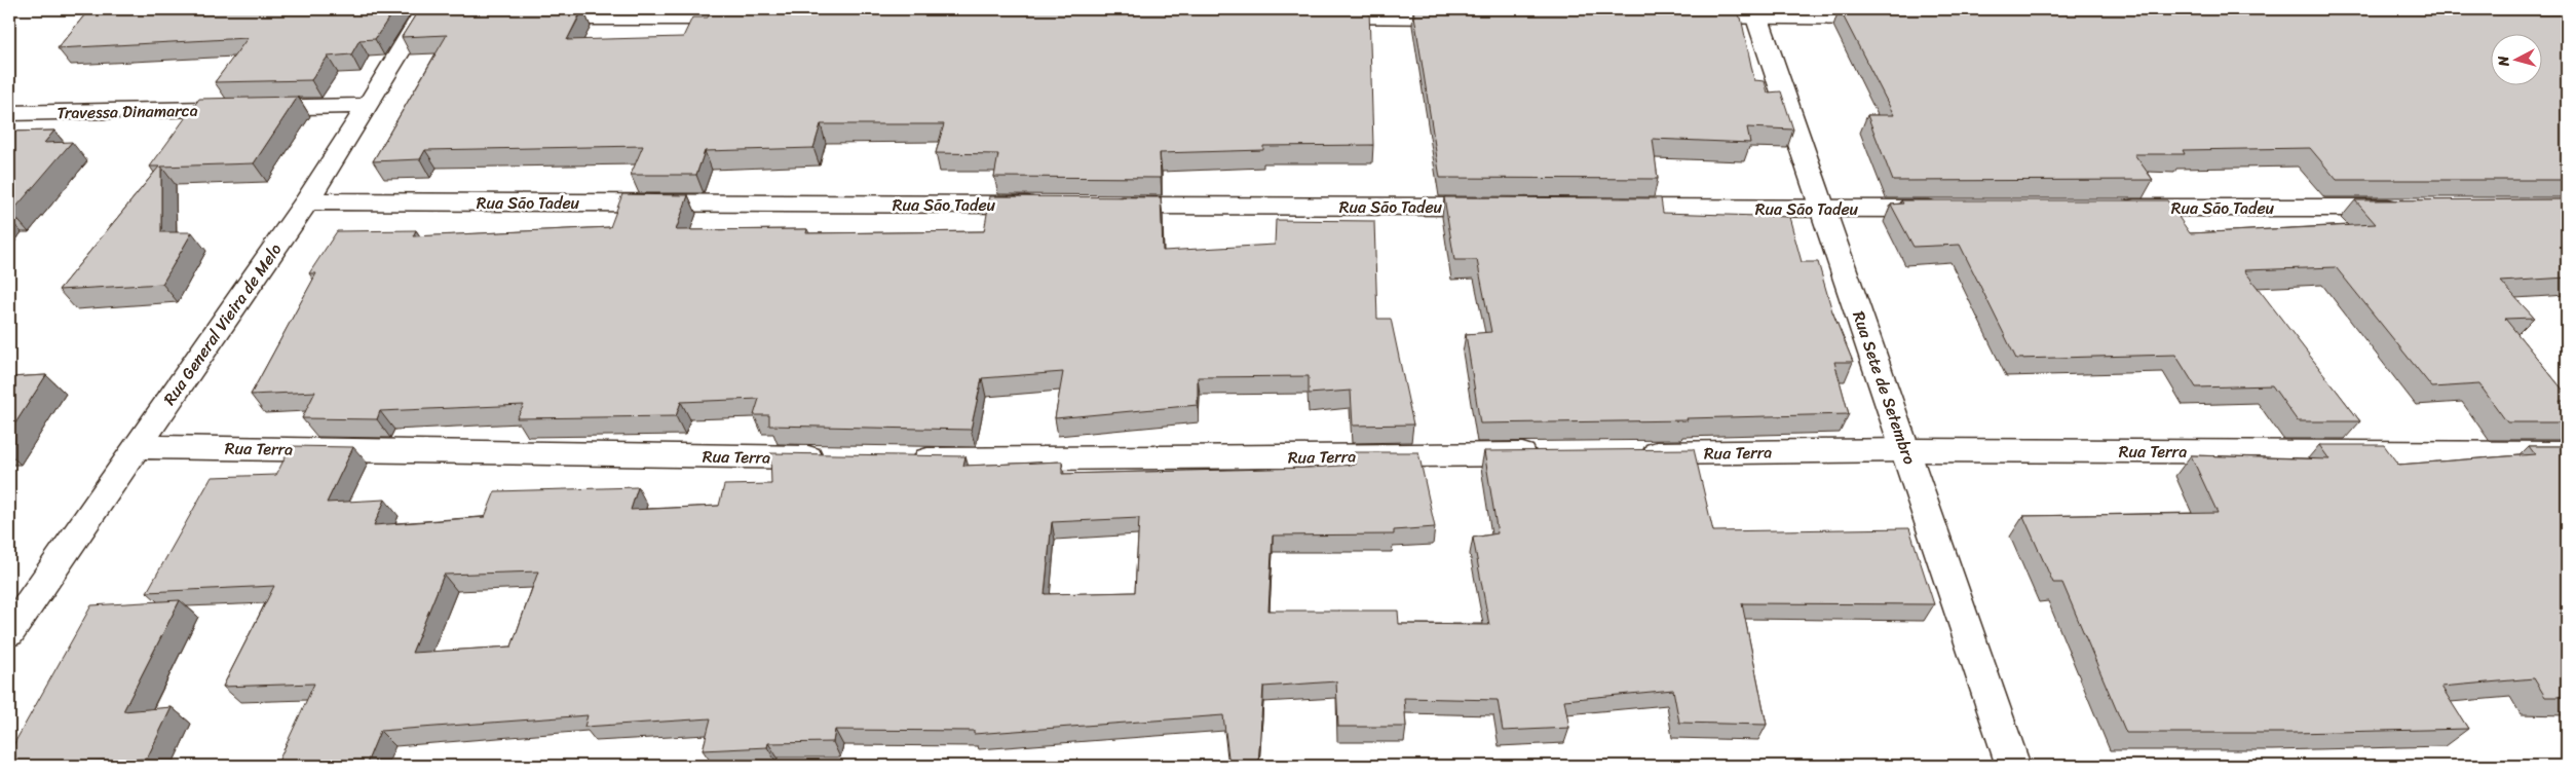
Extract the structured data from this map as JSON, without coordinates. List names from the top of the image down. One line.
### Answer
{"streets":{"street":["Travessa Dinamarca","Rua São Tadeu","Rua General Vieira de Melo","Rua Sete de Setembro","Rua Terra"]},"crossings":[["Travessa Dinamarca","Rua General Vieira de Melo"],["Rua São Tadeu","Rua General Vieira de Melo"],["Rua São Tadeu","Rua Sete de Setembro"],["Rua General Vieira de Melo","Rua Terra"],["Rua Sete de Setembro","Rua Terra"]],"north":"left"}
